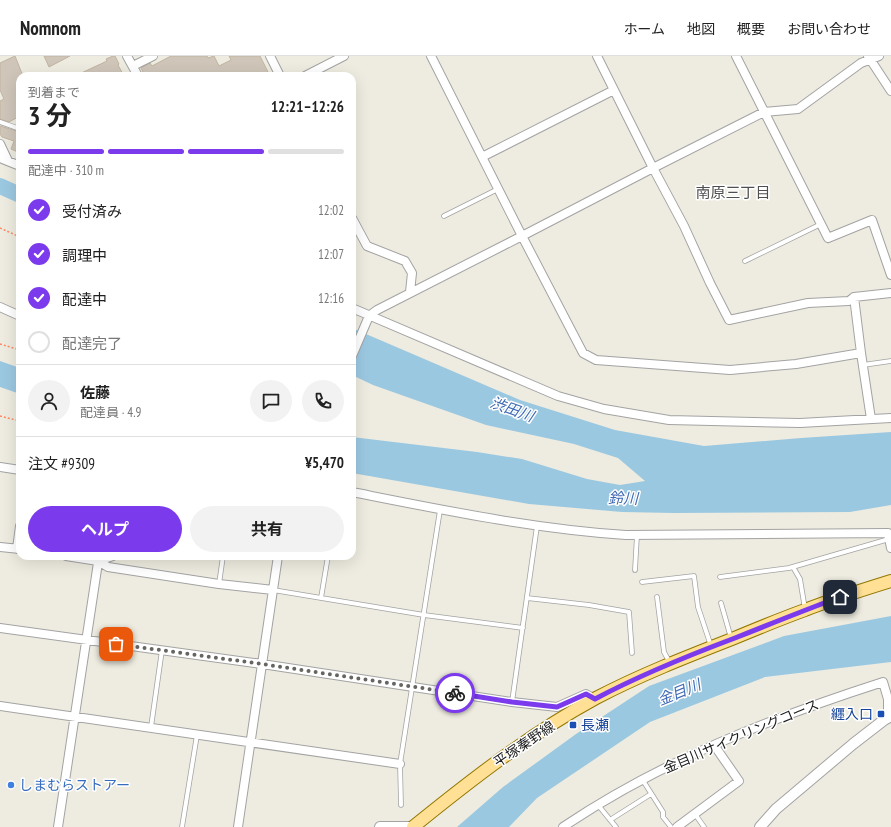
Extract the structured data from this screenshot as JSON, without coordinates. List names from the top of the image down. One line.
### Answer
{"streets":{"main road":["平塚秦野線"],"street":["金目川サイクリングコース"]},"districts":["南原三丁目"],"water":["渋田川","鈴川","金目川"],"places":{"transit":["纒入口","長瀬"],"other":["しまむらストアー"]},"page":{"header":"Nomnom","nav":["ホーム","地図","概要","お問い合わせ"],"heading":["3 分","到着まで","12:21–12:26"],"panel":["佐藤","配達員 · 4.9","注文 #9309","¥5,470"],"bar":"配達中 · 310 m","list":[["受付済み","12:02"],["調理中","12:07"],["配達中","12:16"],"配達完了"],"buttons":["ヘルプ","共有"]}}
